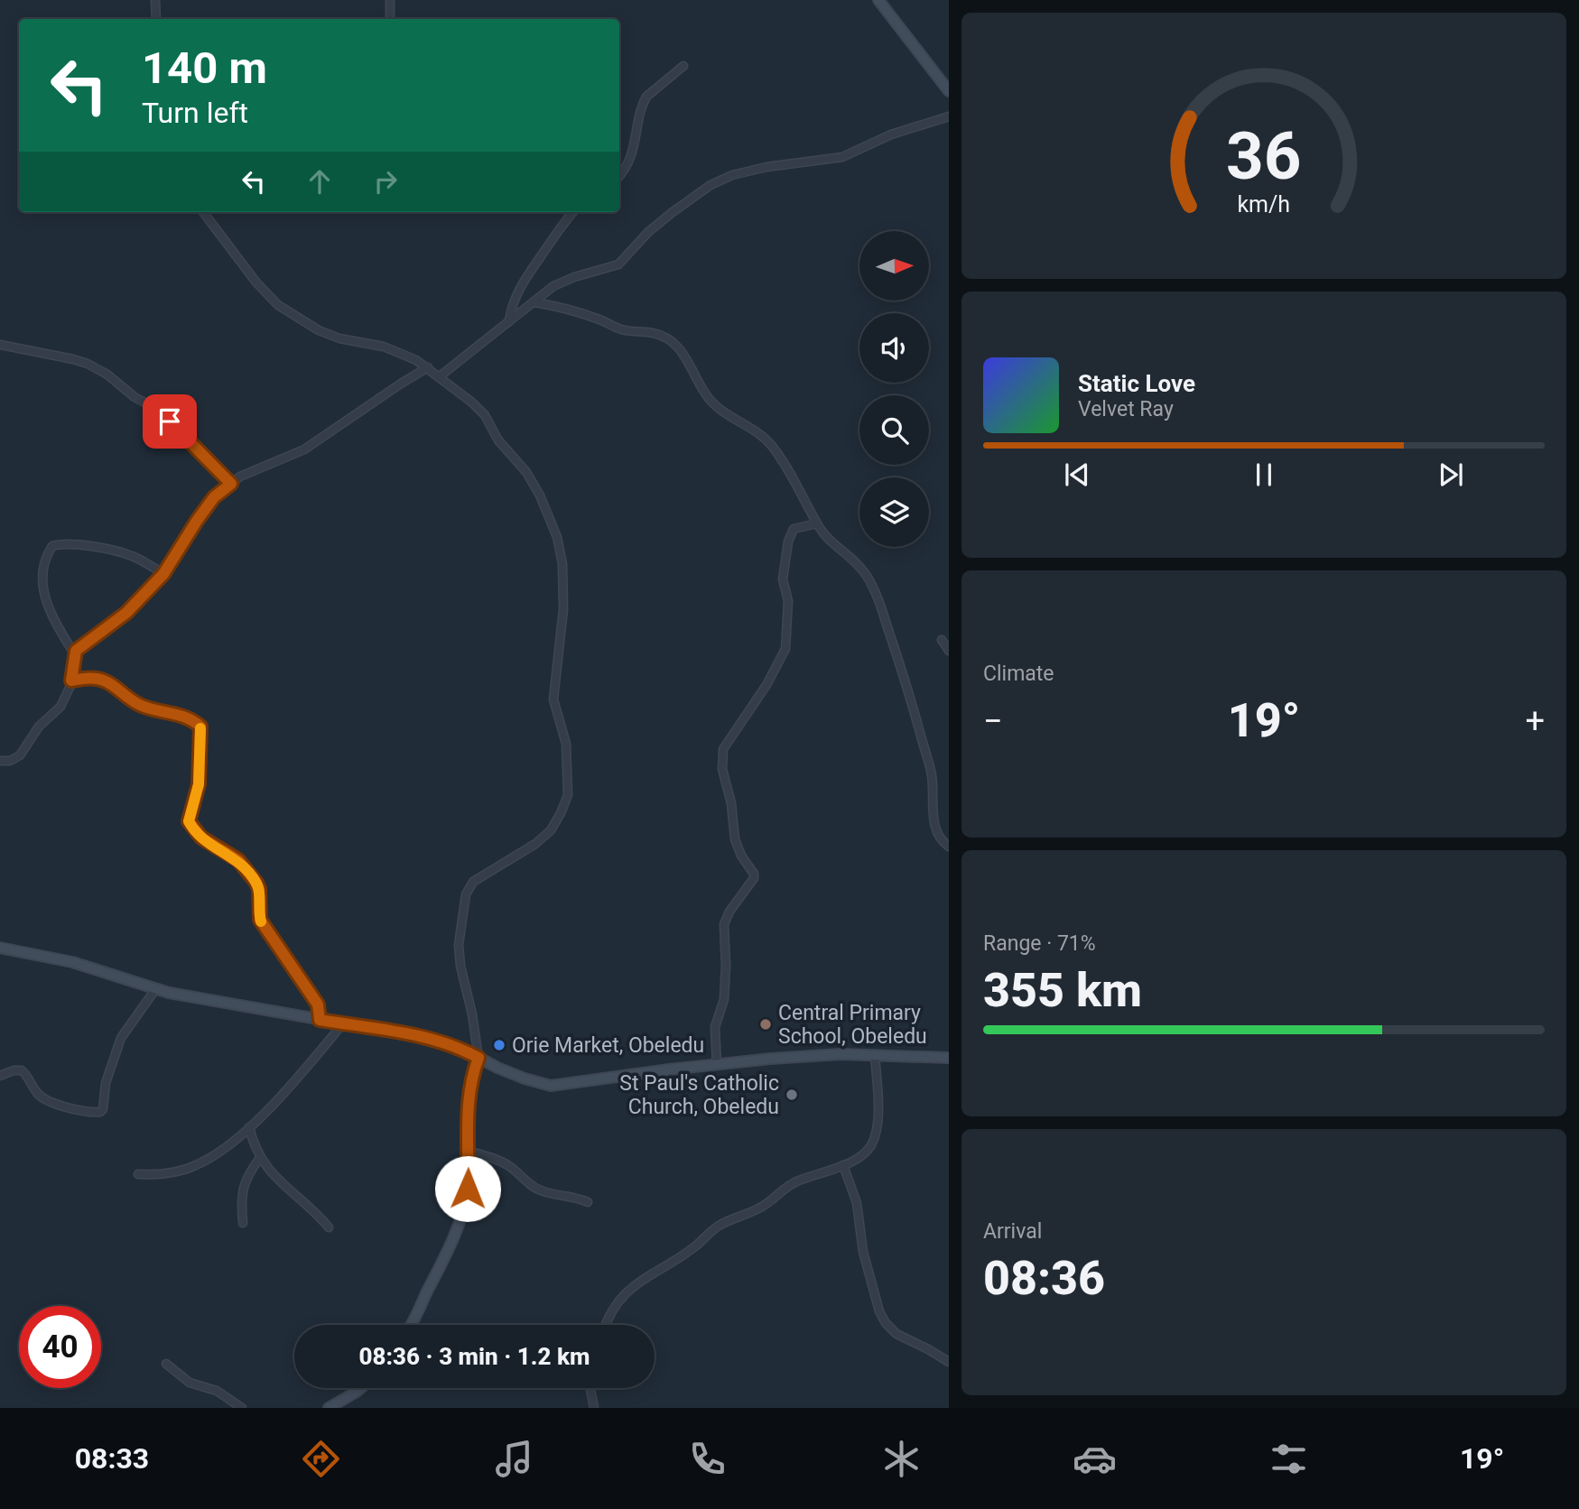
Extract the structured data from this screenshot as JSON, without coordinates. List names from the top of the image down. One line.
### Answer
{"places":["Central Primary School, Obeledu","Orie Market, Obeledu","St Paul's Catholic Church, Obeledu"],"north":"right","page":{"turn":["140 m","Turn left"],"song":["Static Love","Velvet Ray"],"tile":["Climate",["Range · 71%","355 km"],["Arrival","08:36"]],"heat":["−","19°","+"],"limit":"40","trip":"08:36 · 3 min · 1.2 km","tabs":["08:33","19°"],"gauge":["36","km/h"]}}
